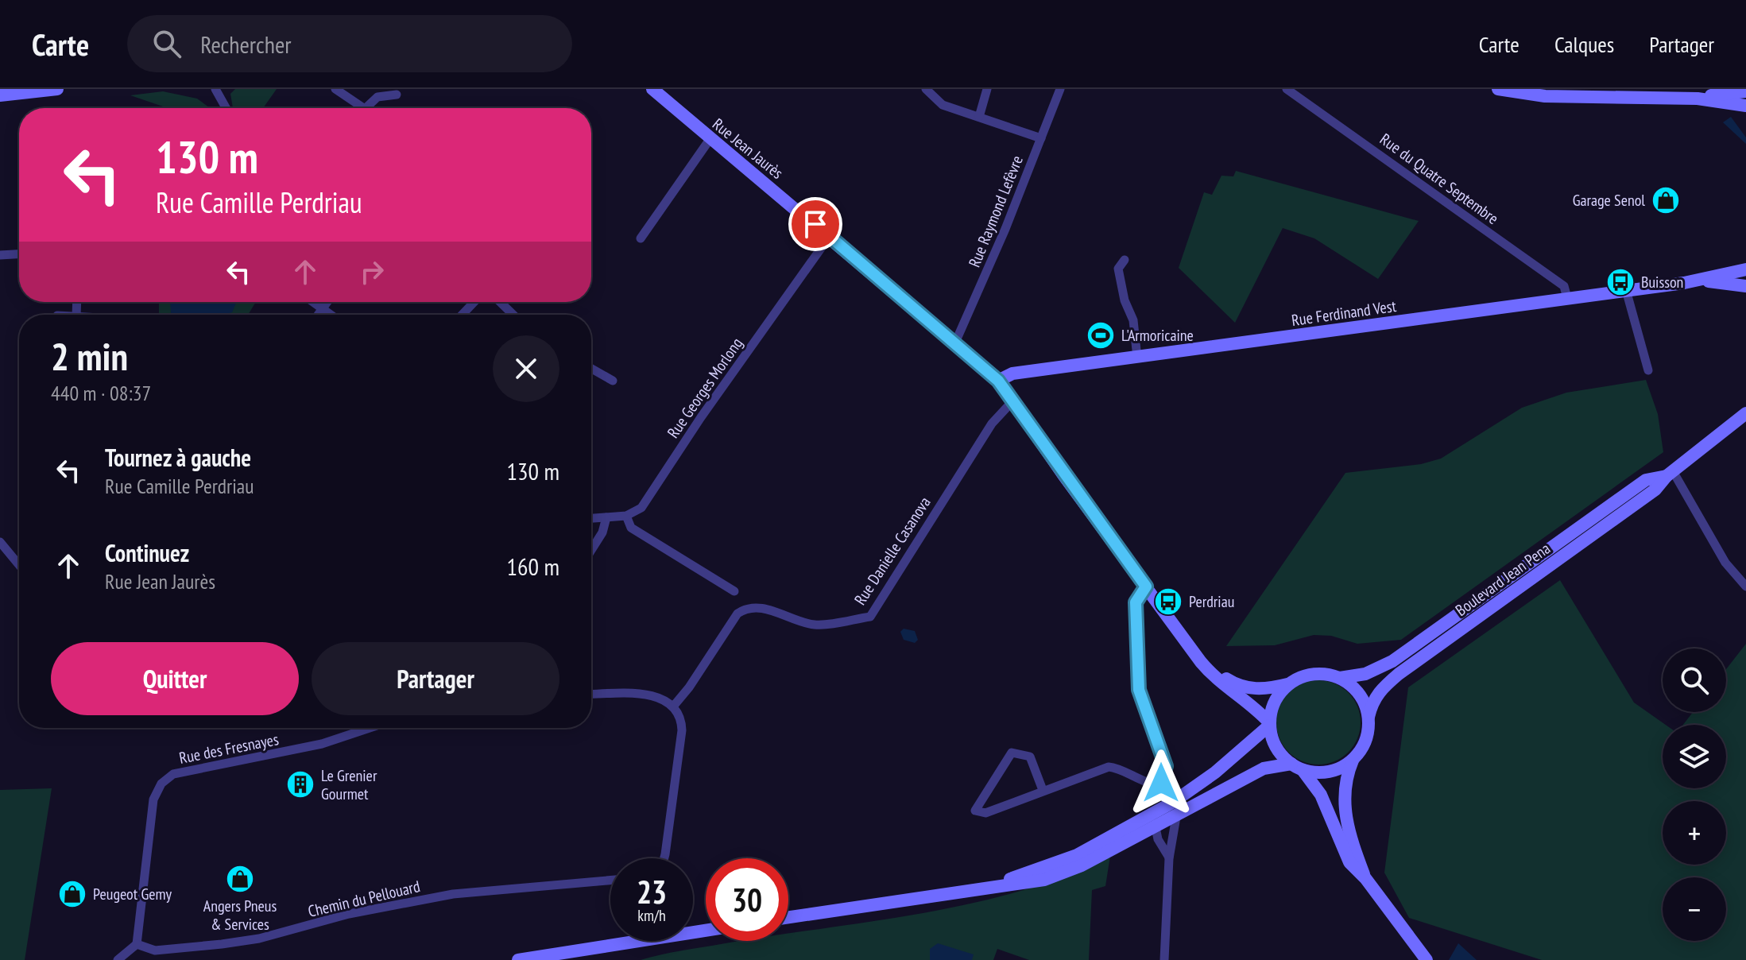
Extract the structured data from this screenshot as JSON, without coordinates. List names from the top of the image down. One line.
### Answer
{"streets":{"main road":["Rue Jean Jaurès","Rue Ferdinand Vest","Boulevard Jean Pena"],"street":["Rue du Quatre Septembre","Rue Raymond Lefèvre","Rue Georges Morlong","Rue Danielle Casanova","Rue des Fresnayes","Chemin du Pellouard"]},"crossings":[["Rue Jean Jaurès","Rue Raymond Lefèvre"],["Rue Jean Jaurès","Rue Ferdinand Vest"],["Rue Jean Jaurès","Rue Georges Morlong"],["Rue Jean Jaurès","Rue Danielle Casanova"],["Rue du Quatre Septembre","Rue Ferdinand Vest"],["Rue des Fresnayes","Chemin du Pellouard"]],"places":{"shop":["Garage Senol","Angers Pneus & Services","Peugeot Gemy"],"bus stop":["Buisson","Perdriau"],"sports":["L'Armoricaine"],"building":["Le Grenier Gourmet"]},"page":{"header":"Carte","search":"Rechercher","nav":["Carte","Calques","Partager"],"turn":["130 m","Rue Camille Perdriau"],"heading":["2 min","440 m · 08:37"],"list":[{"name":"Tournez à gauche","note":"Rue Camille Perdriau","value":"130 m"},{"name":"Continuez","note":"Rue Jean Jaurès","value":"160 m"}],"buttons":["Quitter","Partager"],"map_buttons":["+","−"],"speed":"23 km/h","limit":"30"}}
